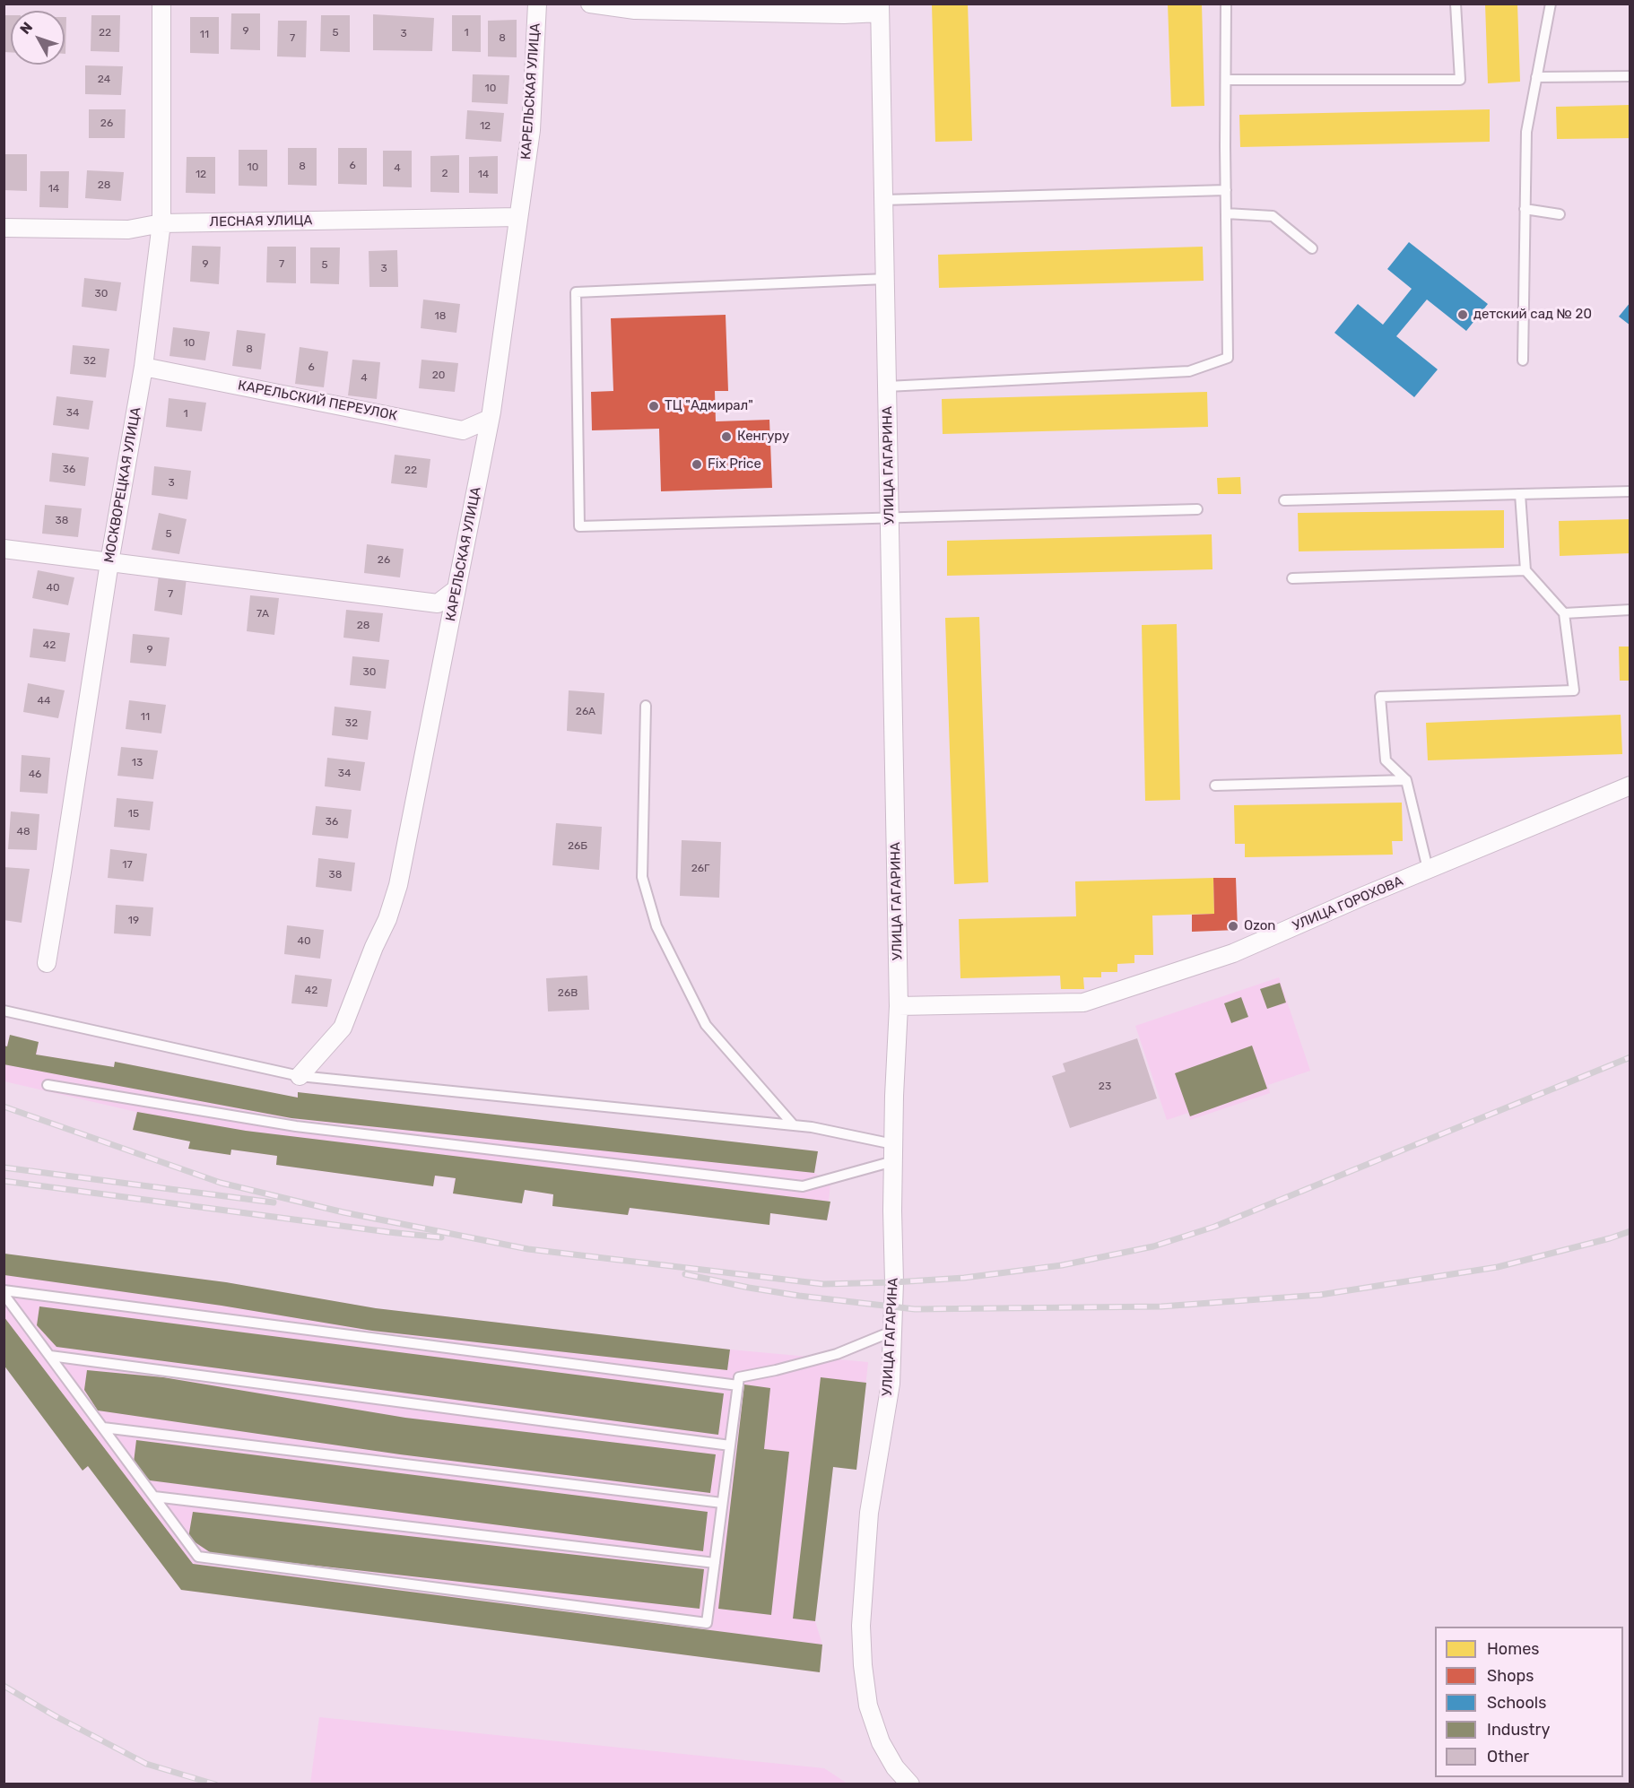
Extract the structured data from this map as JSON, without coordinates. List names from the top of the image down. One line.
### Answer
{"streets":{"street":["КАРЕЛЬСКАЯ УЛИЦА","ЛЕСНАЯ УЛИЦА","КАРЕЛЬСКИЙ ПЕРЕУЛОК","УЛИЦА ГАГАРИНА","МОСКВОРЕЦКАЯ УЛИЦА","УЛИЦА ГОРОХОВА"]},"crossings":[["КАРЕЛЬСКАЯ УЛИЦА","ЛЕСНАЯ УЛИЦА"],["КАРЕЛЬСКАЯ УЛИЦА","КАРЕЛЬСКИЙ ПЕРЕУЛОК"],["ЛЕСНАЯ УЛИЦА","МОСКВОРЕЦКАЯ УЛИЦА"],["КАРЕЛЬСКИЙ ПЕРЕУЛОК","МОСКВОРЕЦКАЯ УЛИЦА"],["УЛИЦА ГАГАРИНА","УЛИЦА ГОРОХОВА"]],"places":["детский сад № 20","ТЦ \"Адмирал\"","Кенгуру","Fix Price","Ozon"],"house_numbers":["9","22","5","1","3","11","7","8","24","10","26","12","6","8","10","4","2","12","14","28","14","9","7","5","3","30","18","10","8","32","6","20","4","34","1","36","22","3","38","5","26","40","7","7А","28","42","9","30","44","26А","11","32","13","34","46","15","36","48","26Б","17","26Г","38","19","40","42","26В","23"],"legend":["Homes","Shops","Schools","Industry","Other"],"north":"top left"}
